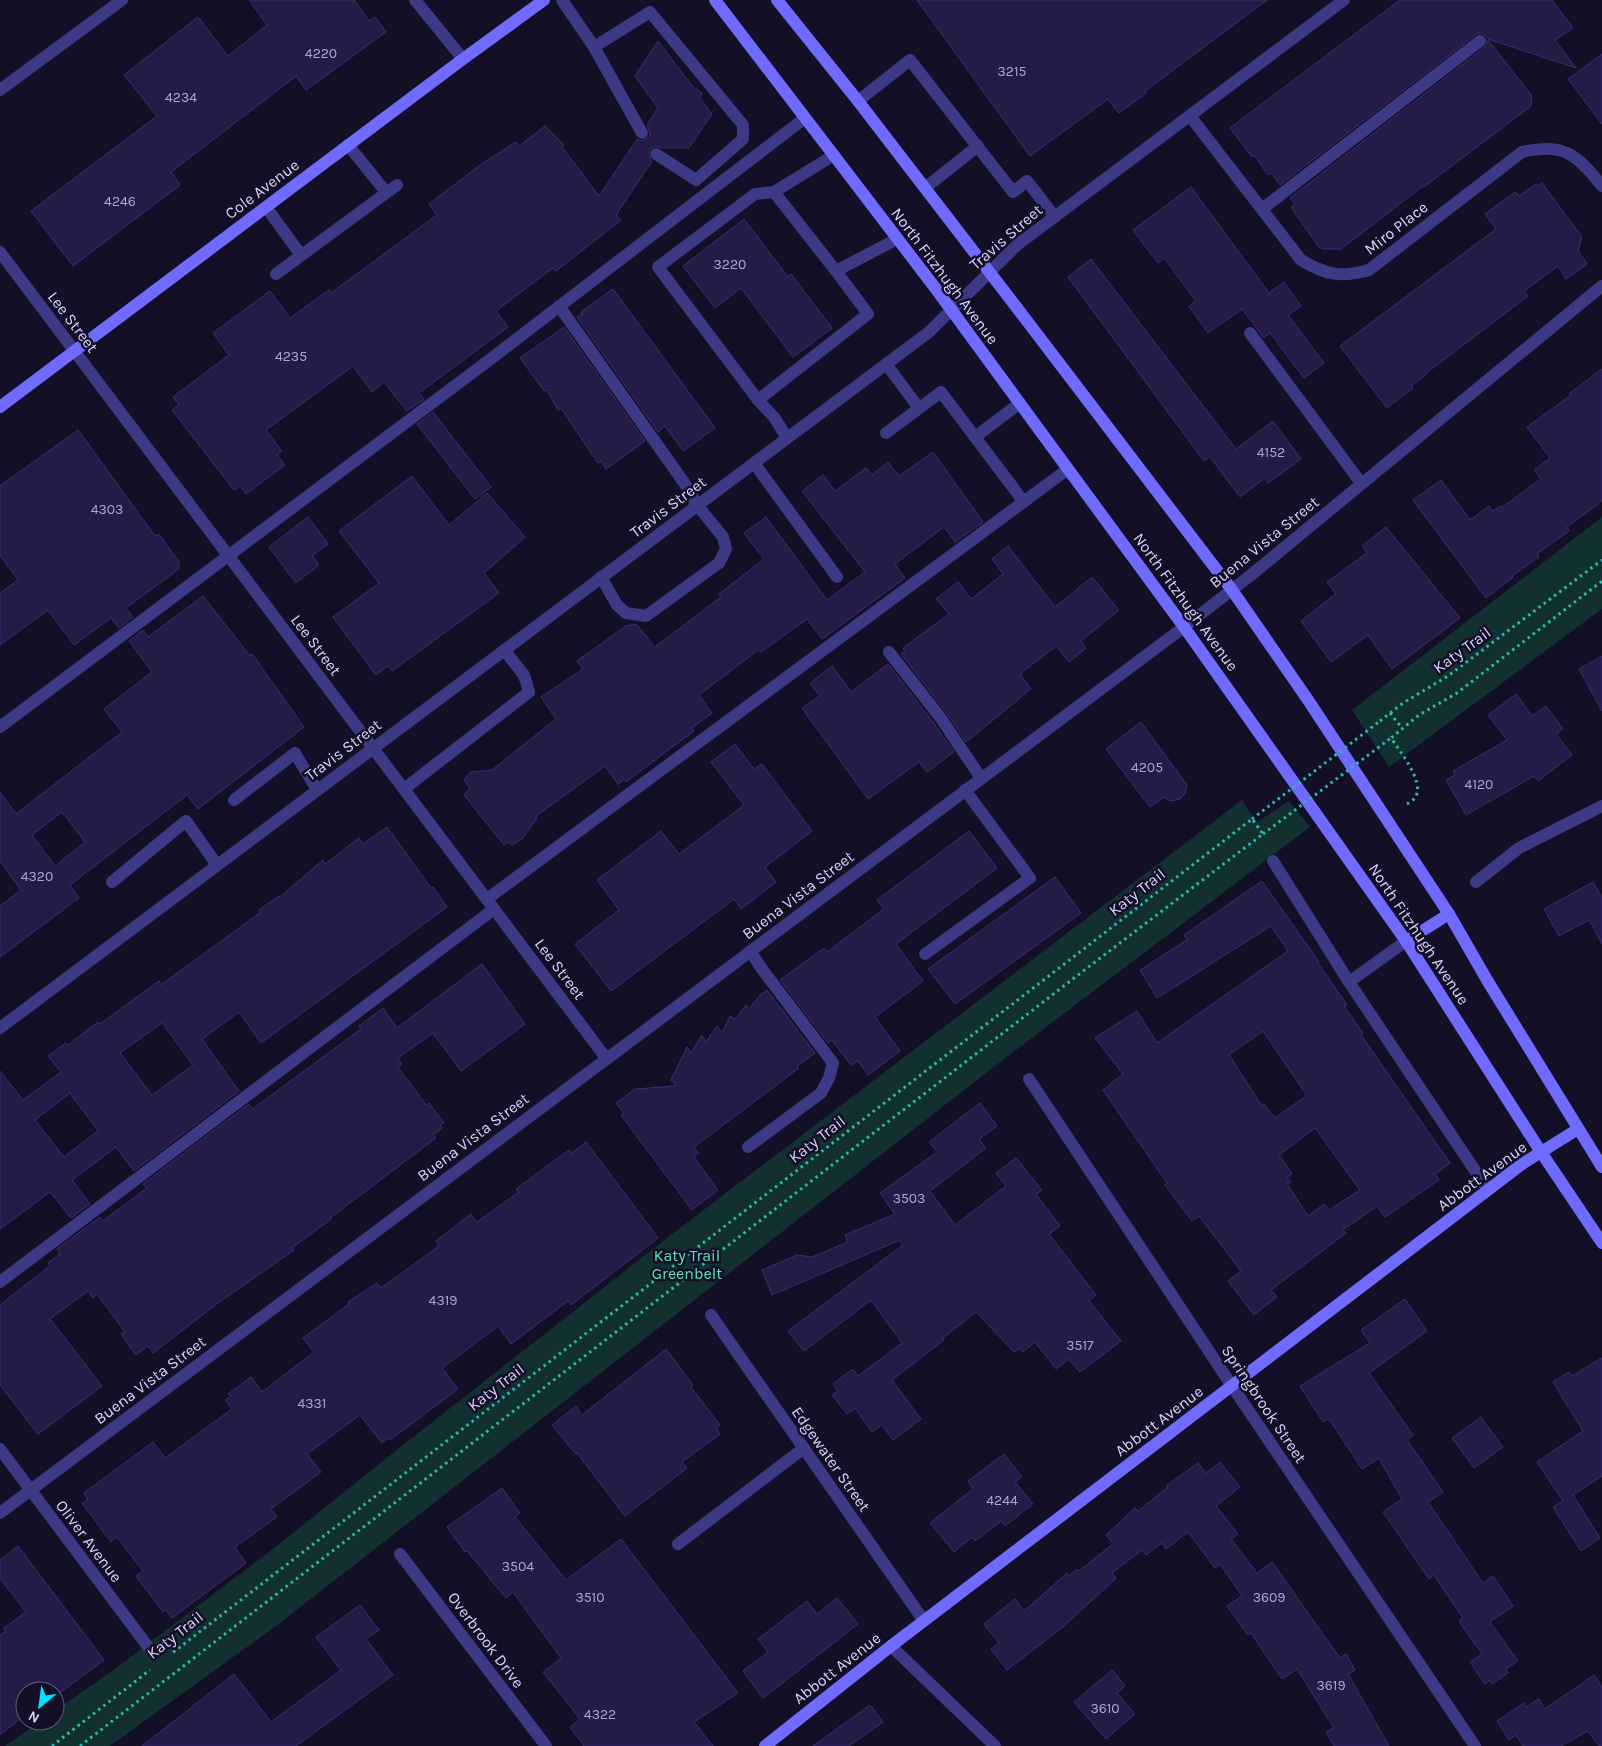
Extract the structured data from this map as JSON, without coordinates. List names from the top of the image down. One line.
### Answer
{"streets":{"main road":["Cole Avenue","North Fitzhugh Avenue","Abbott Avenue"],"street":["Miro Place","Travis Street","Lee Street","Buena Vista Street","Springbrook Street","Edgewater Street","Oliver Avenue","Overbrook Drive"],"path":["Katy Trail"]},"crossings":[["Cole Avenue","Lee Street"],["Miro Place","Travis Street"],["Travis Street","North Fitzhugh Avenue"],["Travis Street","Lee Street"],["North Fitzhugh Avenue","Buena Vista Street"],["North Fitzhugh Avenue","Abbott Avenue"],["Lee Street","Buena Vista Street"],["Buena Vista Street","Oliver Avenue"],["Abbott Avenue","Springbrook Street"],["Abbott Avenue","Edgewater Street"]],"parks":["Katy Trail Greenbelt"],"house_numbers":["4220","3215","4234","4246","3220","4235","4152","4303","4205","4120","4320","3503","4319","3517","4331","4244","3504","3510","3609","3619","3610","4322"],"north":"bottom left"}
